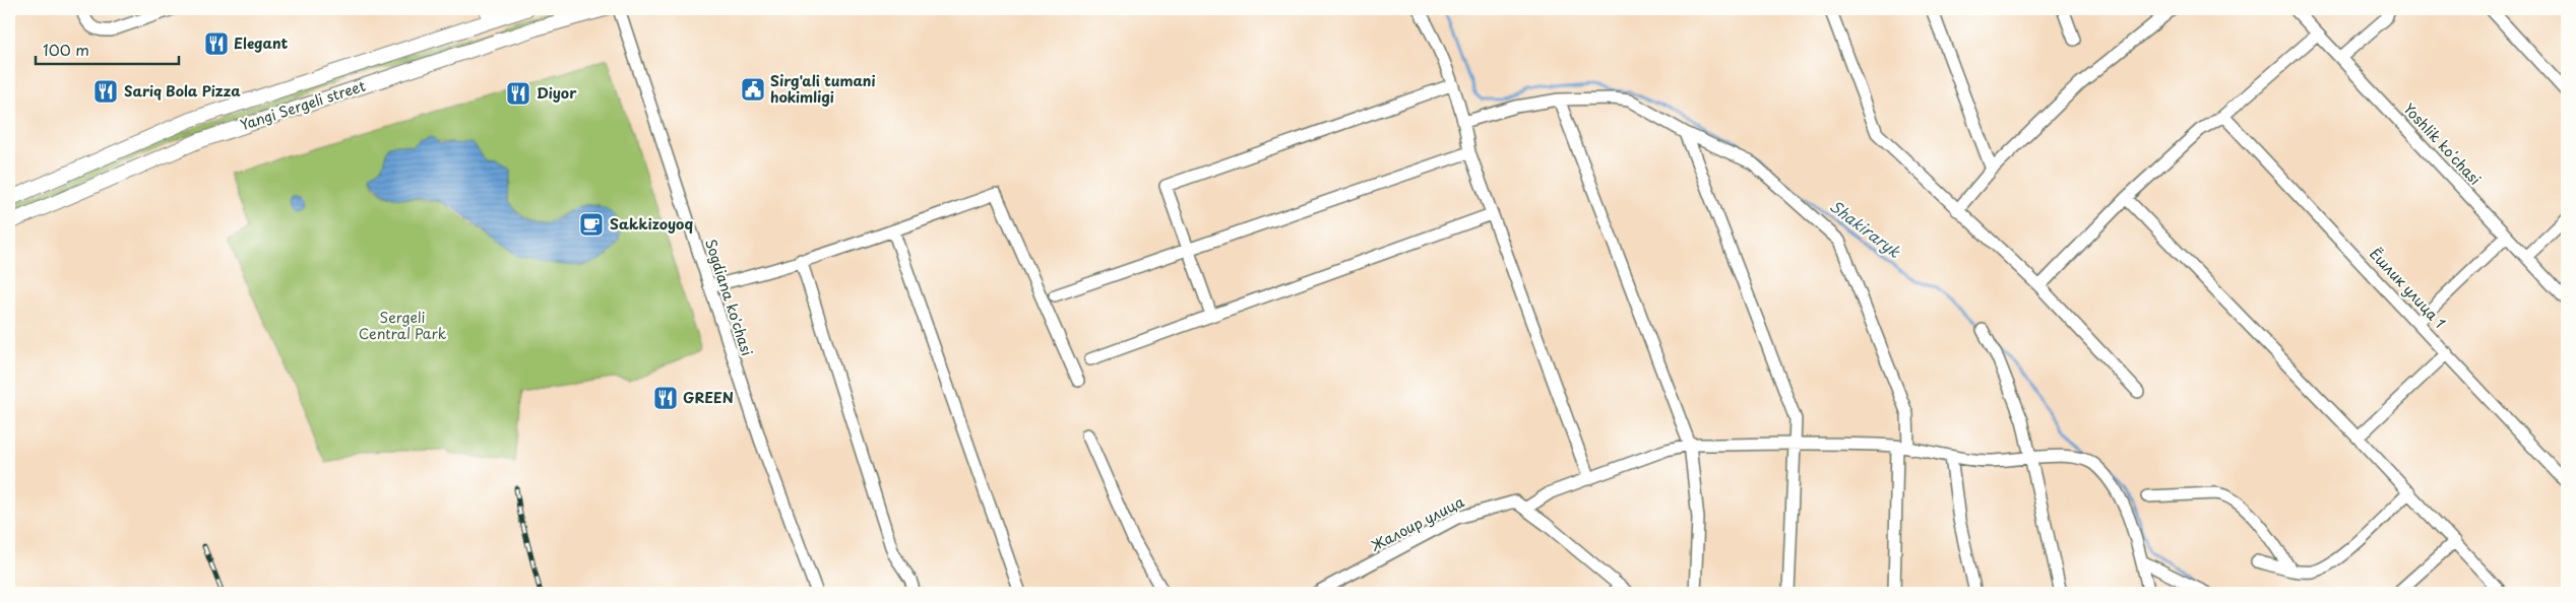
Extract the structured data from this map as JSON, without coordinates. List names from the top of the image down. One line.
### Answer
{"streets":{"main road":["Yangi Sergeli street"],"street":["Yoshlik koʻchasi","Ёшлик улица 1","Sogdiana ko'chasi","Жалоир улица"]},"water":["Shakiraryk"],"parks":["Sergeli Central Park"],"places":{"restaurant":["Elegant","Sariq Bola Pizza","Diyor","GREEN"],"public building":["Sirg'ali tumani hokimligi"],"cafe":["Sakkizoyoq"]},"scale_bar":"100 m"}
